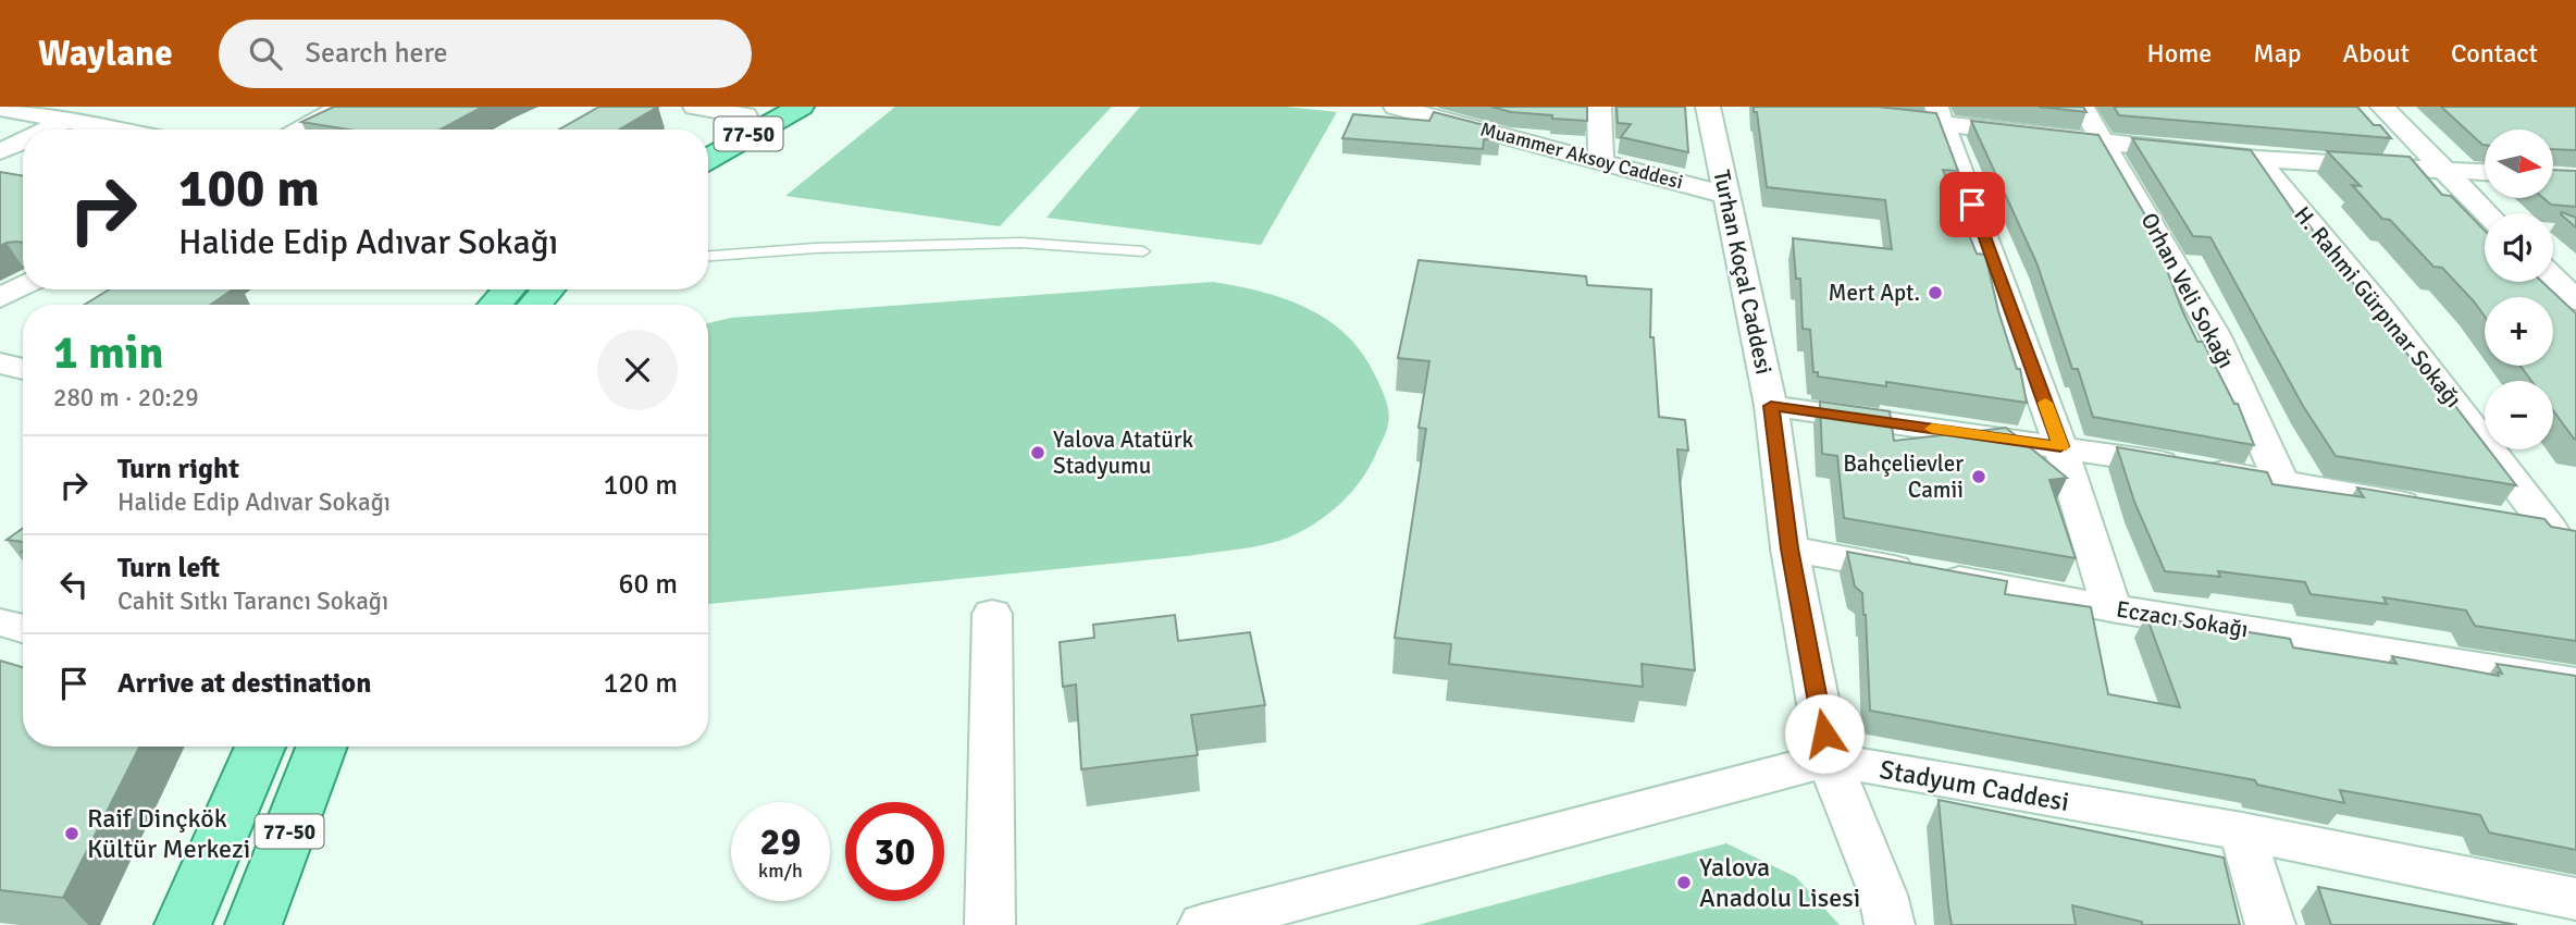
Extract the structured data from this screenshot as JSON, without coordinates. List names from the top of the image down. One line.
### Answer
{"streets":{"main road":["77-50"],"street":["Muammer Aksoy Caddesi","Turhan Koçal Caddesi","Orhan Veli Sokağı","H. Rahmi Gürpınar Sokağı","Eczacı Sokağı","Stadyum Caddesi"]},"crossings":[["Muammer Aksoy Caddesi","Turhan Koçal Caddesi"],["Turhan Koçal Caddesi","Eczacı Sokağı"],["Turhan Koçal Caddesi","Stadyum Caddesi"]],"places":["Mert Apt.","Yalova Atatürk Stadyumu","Bahçelievler Camii","Raif Dinçkök Kültür Merkezi","Yalova Anadolu Lisesi"],"north":"right","page":{"header":"Waylane","search":"Search here","nav":["Home","Map","About","Contact"],"map_buttons":["+","−"],"turn":["100 m","Halide Edip Adıvar Sokağı"],"heading":["1 min","280 m · 20:29"],"list":[{"name":"Turn right","note":"Halide Edip Adıvar Sokağı","value":"100 m"},{"name":"Turn left","note":"Cahit Sıtkı Tarancı Sokağı","value":"60 m"},{"name":"Arrive at destination","value":"120 m"}],"speed":"29 km/h","limit":"30"}}
